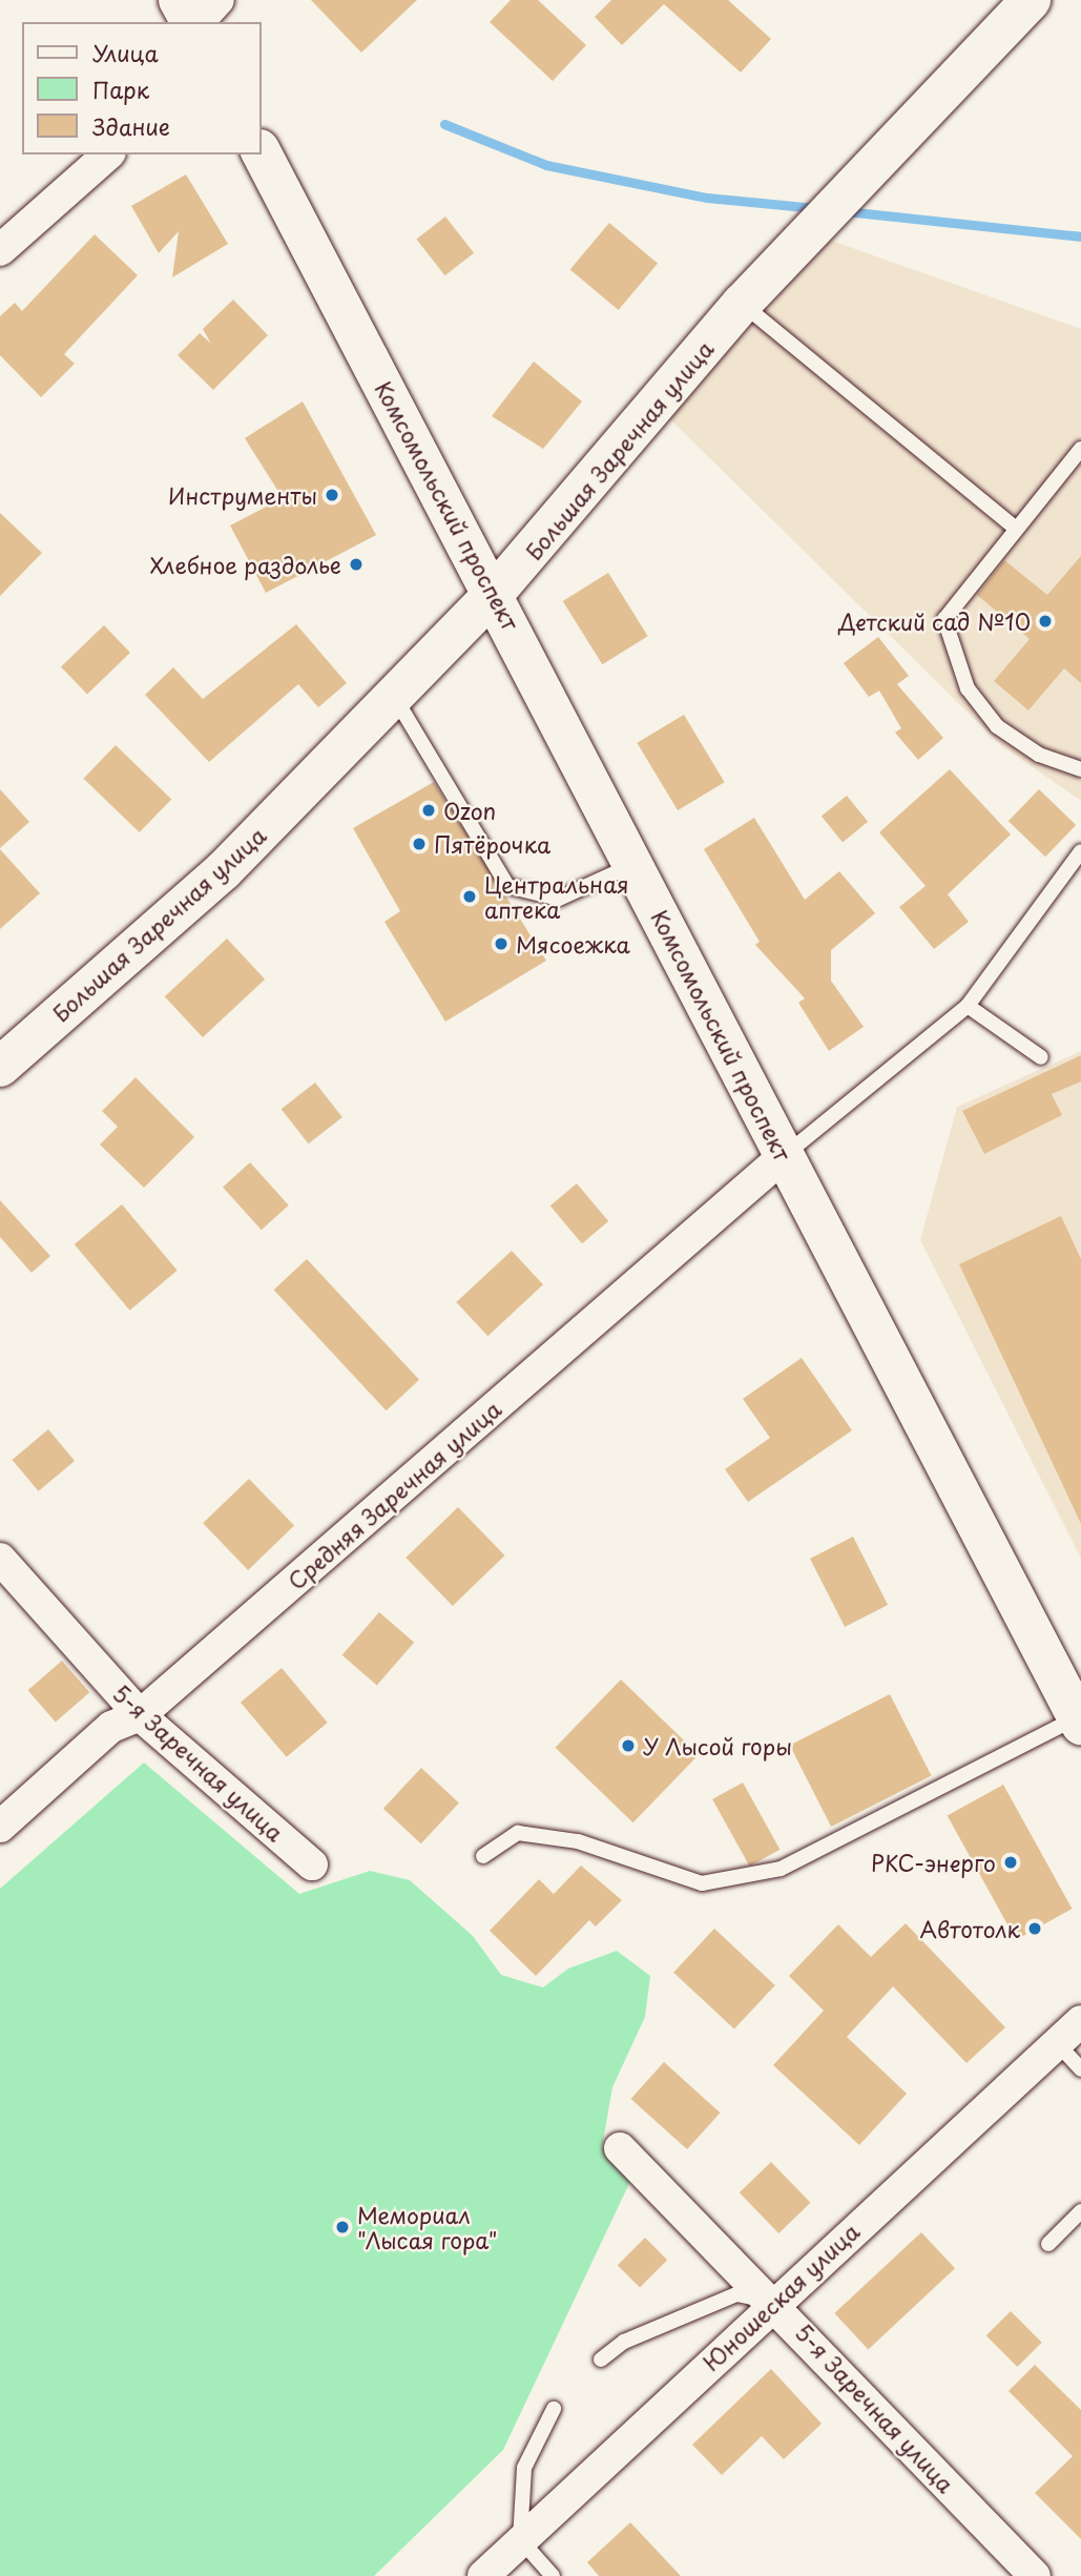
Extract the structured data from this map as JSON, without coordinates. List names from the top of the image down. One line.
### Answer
{"streets":{"main road":["Большая Заречная улица","Комсомольский проспект"],"street":["Средняя Заречная улица","5-я Заречная улица","Юношеская улица"]},"crossings":[["Большая Заречная улица","Комсомольский проспект"],["Комсомольский проспект","Средняя Заречная улица"],["Средняя Заречная улица","5-я Заречная улица"],["5-я Заречная улица","Юношеская улица"]],"places":["Инструменты","Хлебное раздолье","Детский сад №10","Ozon","Пятёрочка","Центральная аптека","Мясоежка","У Лысой горы","РКС-энерго","Автотолк","Мемориал \"Лысая гора\""],"legend":["Улица","Парк","Здание"]}
